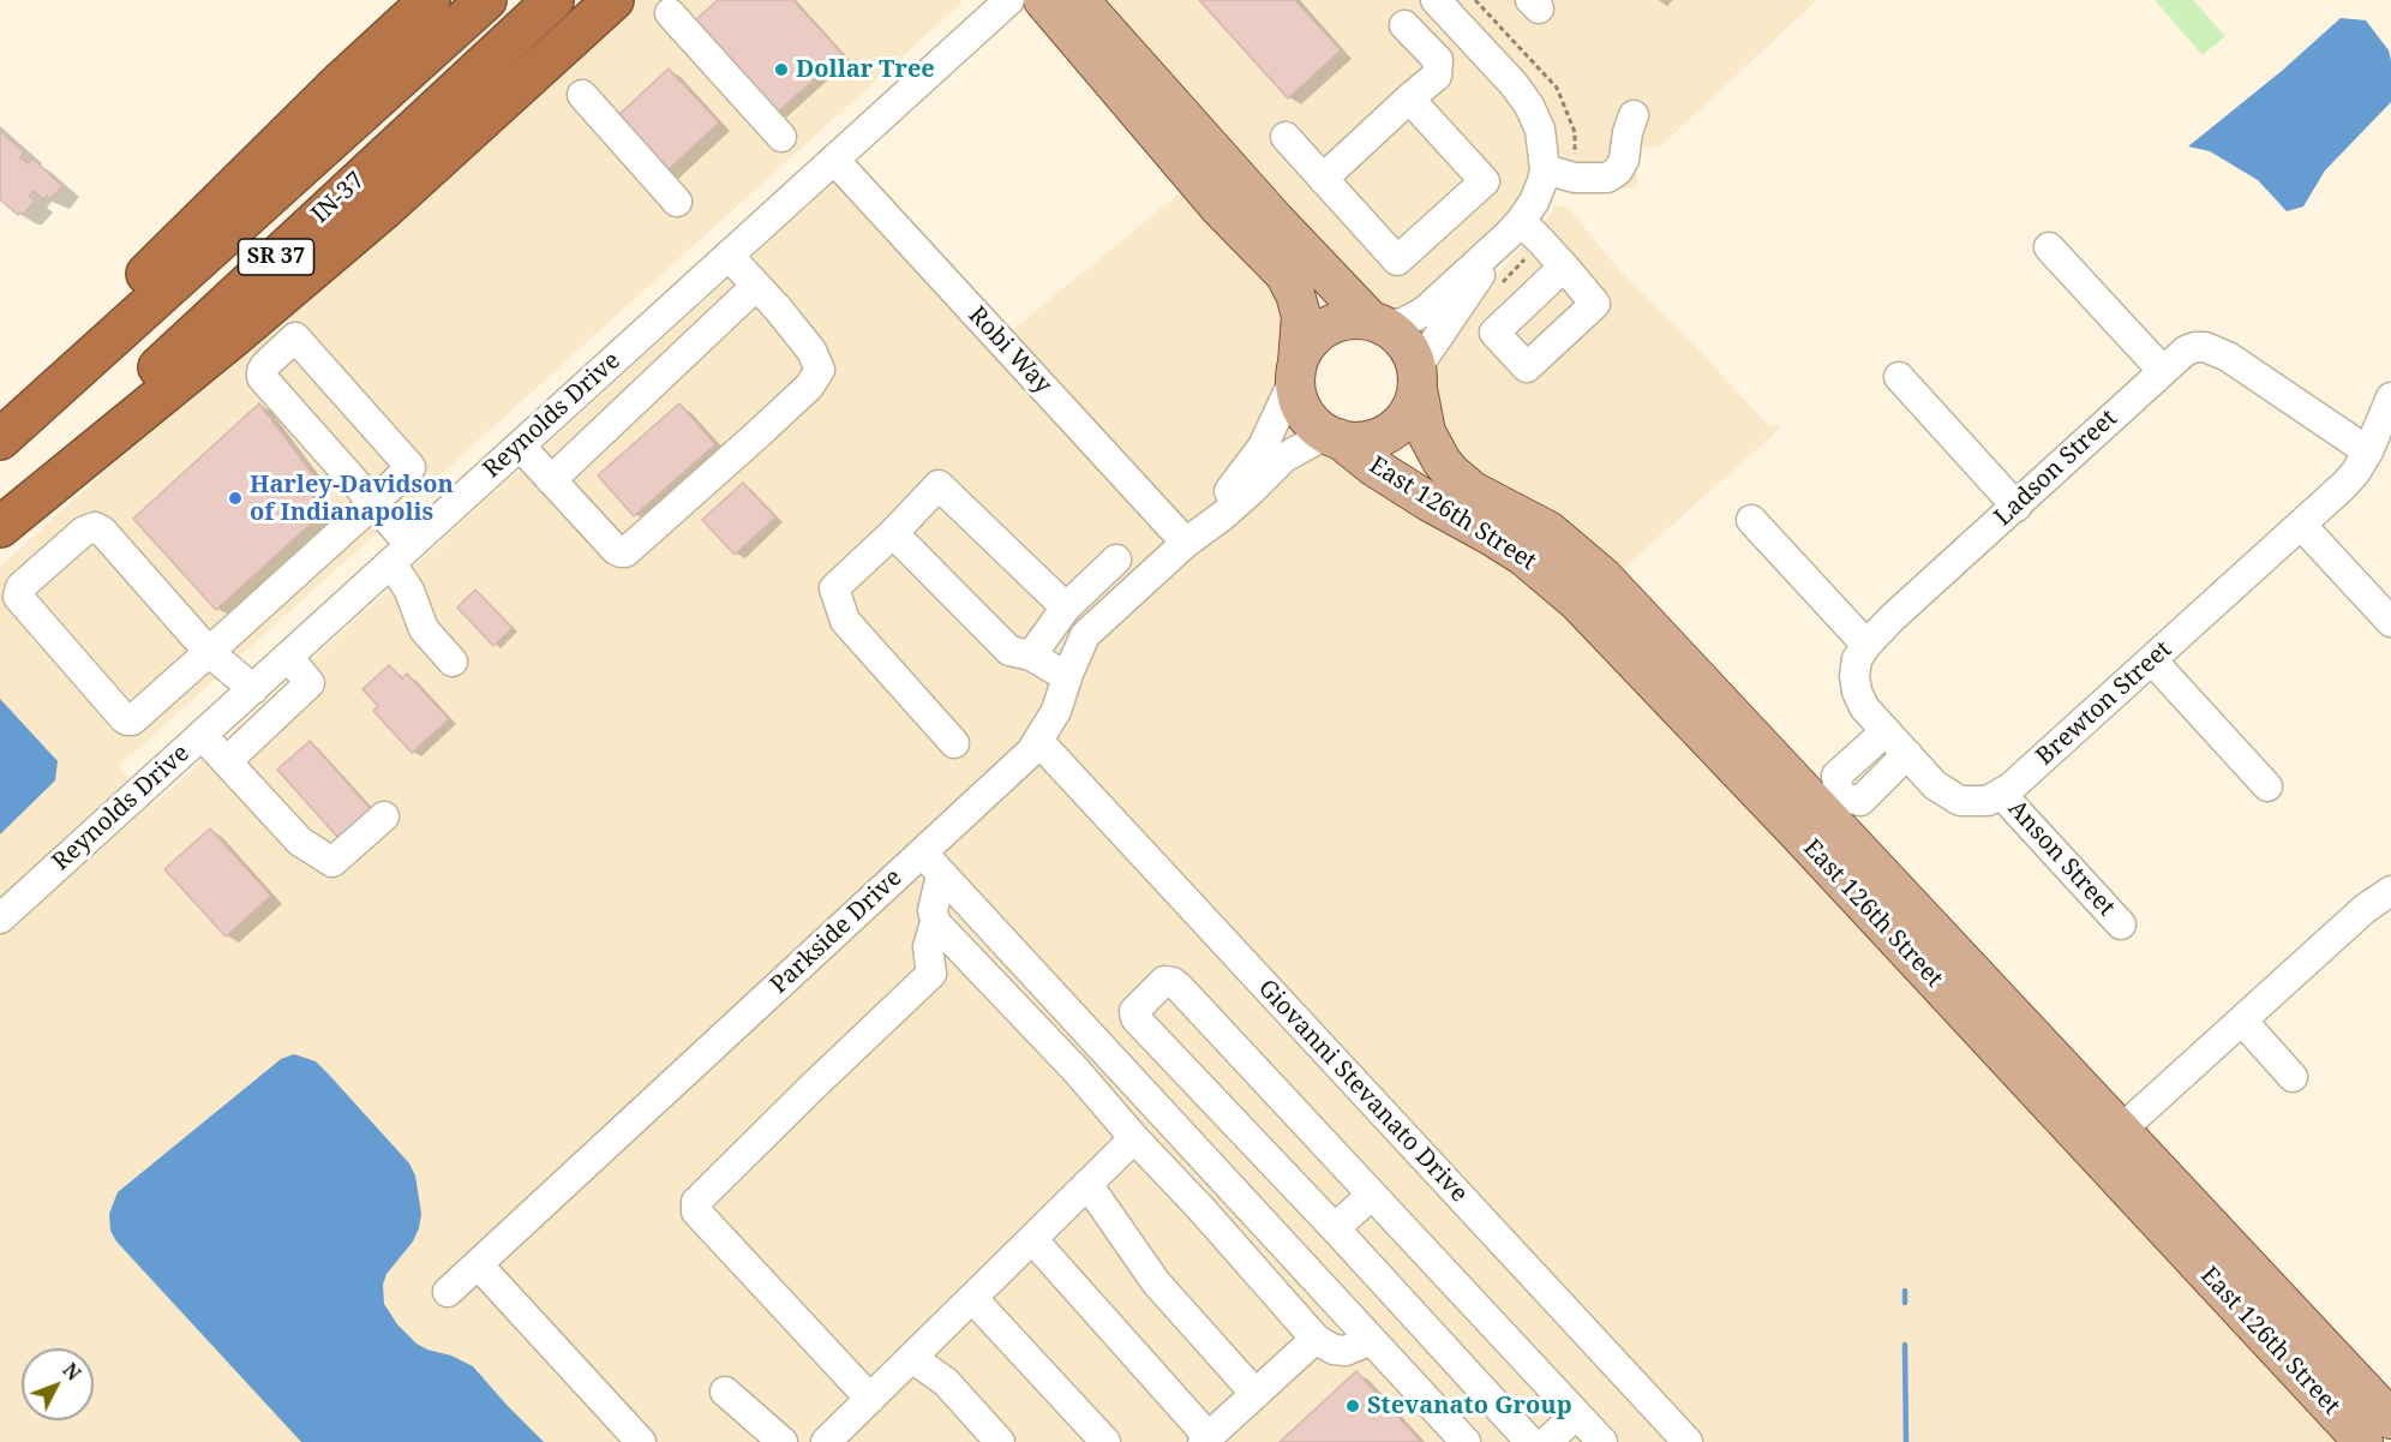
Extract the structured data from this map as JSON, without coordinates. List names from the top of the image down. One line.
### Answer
{"streets":{"highway":["IN-37","SR 37"],"main road":["East 126th Street"],"street":["Robi Way","Reynolds Drive","Ladson Street","Brewton Street","Anson Street","Parkside Drive","Giovanni Stevanato Drive"]},"crossings":[["Robi Way","Reynolds Drive"],["Robi Way","Parkside Drive"],["Ladson Street","Brewton Street"],["East 126th Street","Parkside Drive"],["Brewton Street","Anson Street"],["Parkside Drive","Giovanni Stevanato Drive"]],"places":["Dollar Tree","Harley-Davidson of Indianapolis","Stevanato Group"],"north":"top right"}
